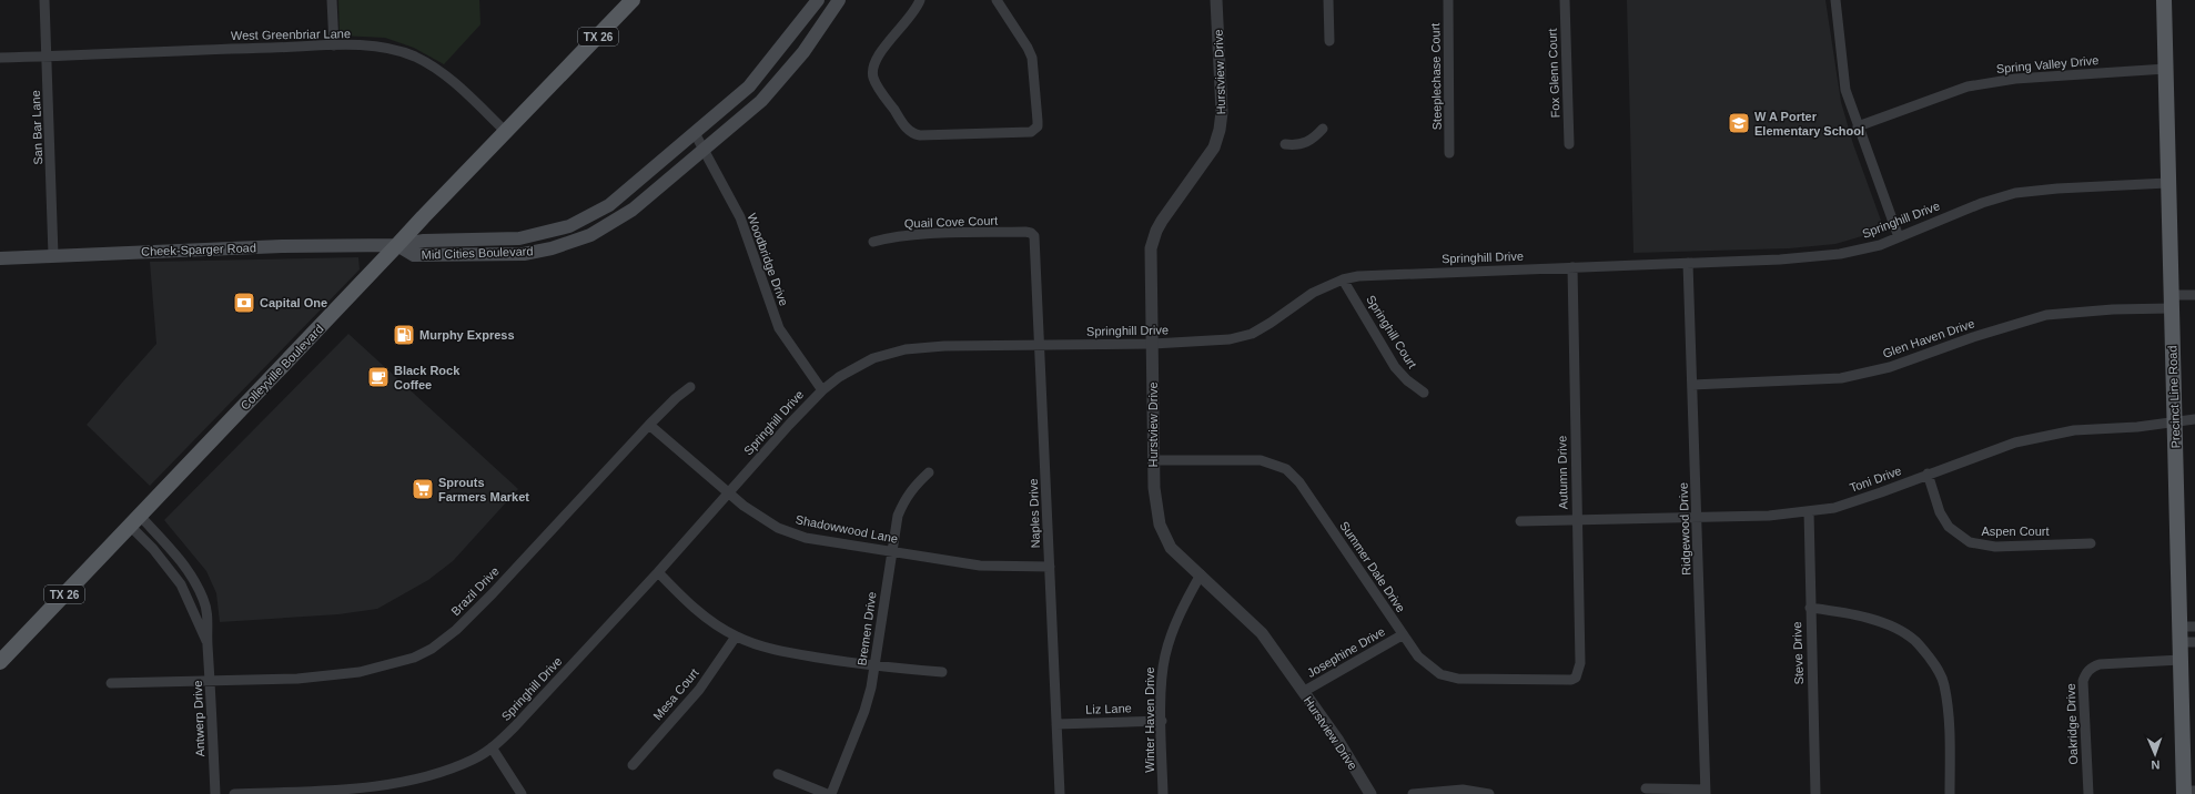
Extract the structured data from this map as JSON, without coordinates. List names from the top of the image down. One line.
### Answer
{"streets":{"main road":["TX 26","Cheek-Sparger Road","Mid Cities Boulevard","Colleyville Boulevard","Precinct Line Road"],"street":["West Greenbriar Lane","Spring Valley Drive","Hurstview Drive","Fox Glenn Court","Steeplechase Court","San Bar Lane","Springhill Drive","Quail Cove Court","Woodbridge Drive","Springhill Court","Glen Haven Drive","Autumn Drive","Toni Drive","Naples Drive","Shadowwood Lane","Ridgewood Drive","Aspen Court","Summer Dale Drive","Brazil Drive","Bremen Drive","Josephine Drive","Steve Drive","Mesa Court","Liz Lane","Antwerp Drive","Winter Haven Drive","Oakridge Drive"]},"crossings":[["West Greenbriar Lane","San Bar Lane"],["West Greenbriar Lane","Colleyville Boulevard"],["Spring Valley Drive","Precinct Line Road"],["Hurstview Drive","Springhill Drive"],["Hurstview Drive","Summer Dale Drive"],["Hurstview Drive","Josephine Drive"],["Hurstview Drive","Winter Haven Drive"],["San Bar Lane","Cheek-Sparger Road"],["Springhill Drive","Woodbridge Drive"],["Springhill Drive","Springhill Court"],["Springhill Drive","Precinct Line Road"],["Springhill Drive","Autumn Drive"],["Springhill Drive","Naples Drive"],["Springhill Drive","Shadowwood Lane"],["Springhill Drive","Ridgewood Drive"],["Quail Cove Court","Naples Drive"],["Cheek-Sparger Road","Mid Cities Boulevard"],["Cheek-Sparger Road","Colleyville Boulevard"],["Mid Cities Boulevard","Woodbridge Drive"],["Mid Cities Boulevard","Colleyville Boulevard"],["Glen Haven Drive","Precinct Line Road"],["Glen Haven Drive","Ridgewood Drive"],["Colleyville Boulevard","Antwerp Drive"],["Precinct Line Road","Toni Drive"],["Precinct Line Road","Oakridge Drive"],["Autumn Drive","Toni Drive"],["Autumn Drive","Summer Dale Drive"],["Toni Drive","Ridgewood Drive"],["Toni Drive","Aspen Court"],["Toni Drive","Steve Drive"],["Naples Drive","Shadowwood Lane"],["Naples Drive","Liz Lane"],["Shadowwood Lane","Brazil Drive"],["Shadowwood Lane","Bremen Drive"],["Summer Dale Drive","Josephine Drive"],["Brazil Drive","Antwerp Drive"],["Liz Lane","Winter Haven Drive"]],"places":{"school or university":["W A Porter Elementary School"],"bank":["Capital One"],"fuel station":["Murphy Express"],"cafe":["Black Rock Coffee"],"supermarket":["Sprouts Farmers Market"]},"north":"bottom"}
